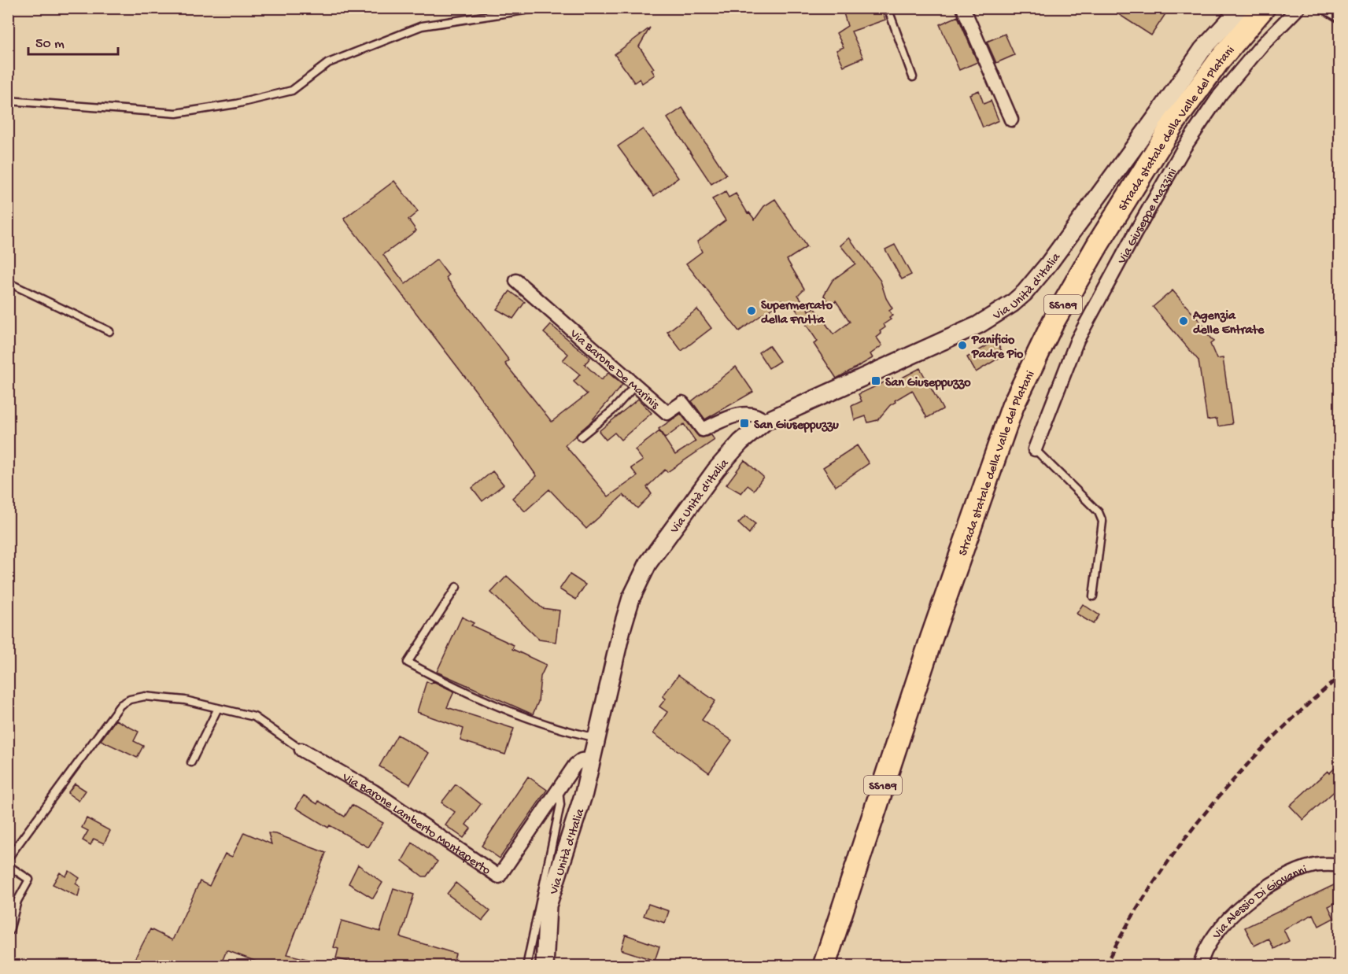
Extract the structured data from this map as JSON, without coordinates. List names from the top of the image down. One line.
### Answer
{"streets":{"main road":["Strada statale della Valle del Platani","SS189"],"street":["Via Giuseppe Mazzini","Via Unità d'Italia","Via Barone De Marinis","Via Barone Lamberto Montaperto","Via Alessio Di Giovanni"]},"crossings":[["Via Unità d'Italia","Via Barone De Marinis"],["Via Unità d'Italia","Via Barone Lamberto Montaperto"]],"places":{"other":["Supermercato della Frutta","Agenzia delle Entrate","Panificio Padre Pio"],"transit":["San Giuseppuzzo","San Giuseppuzzu"]},"scale_bar":"50 m"}
